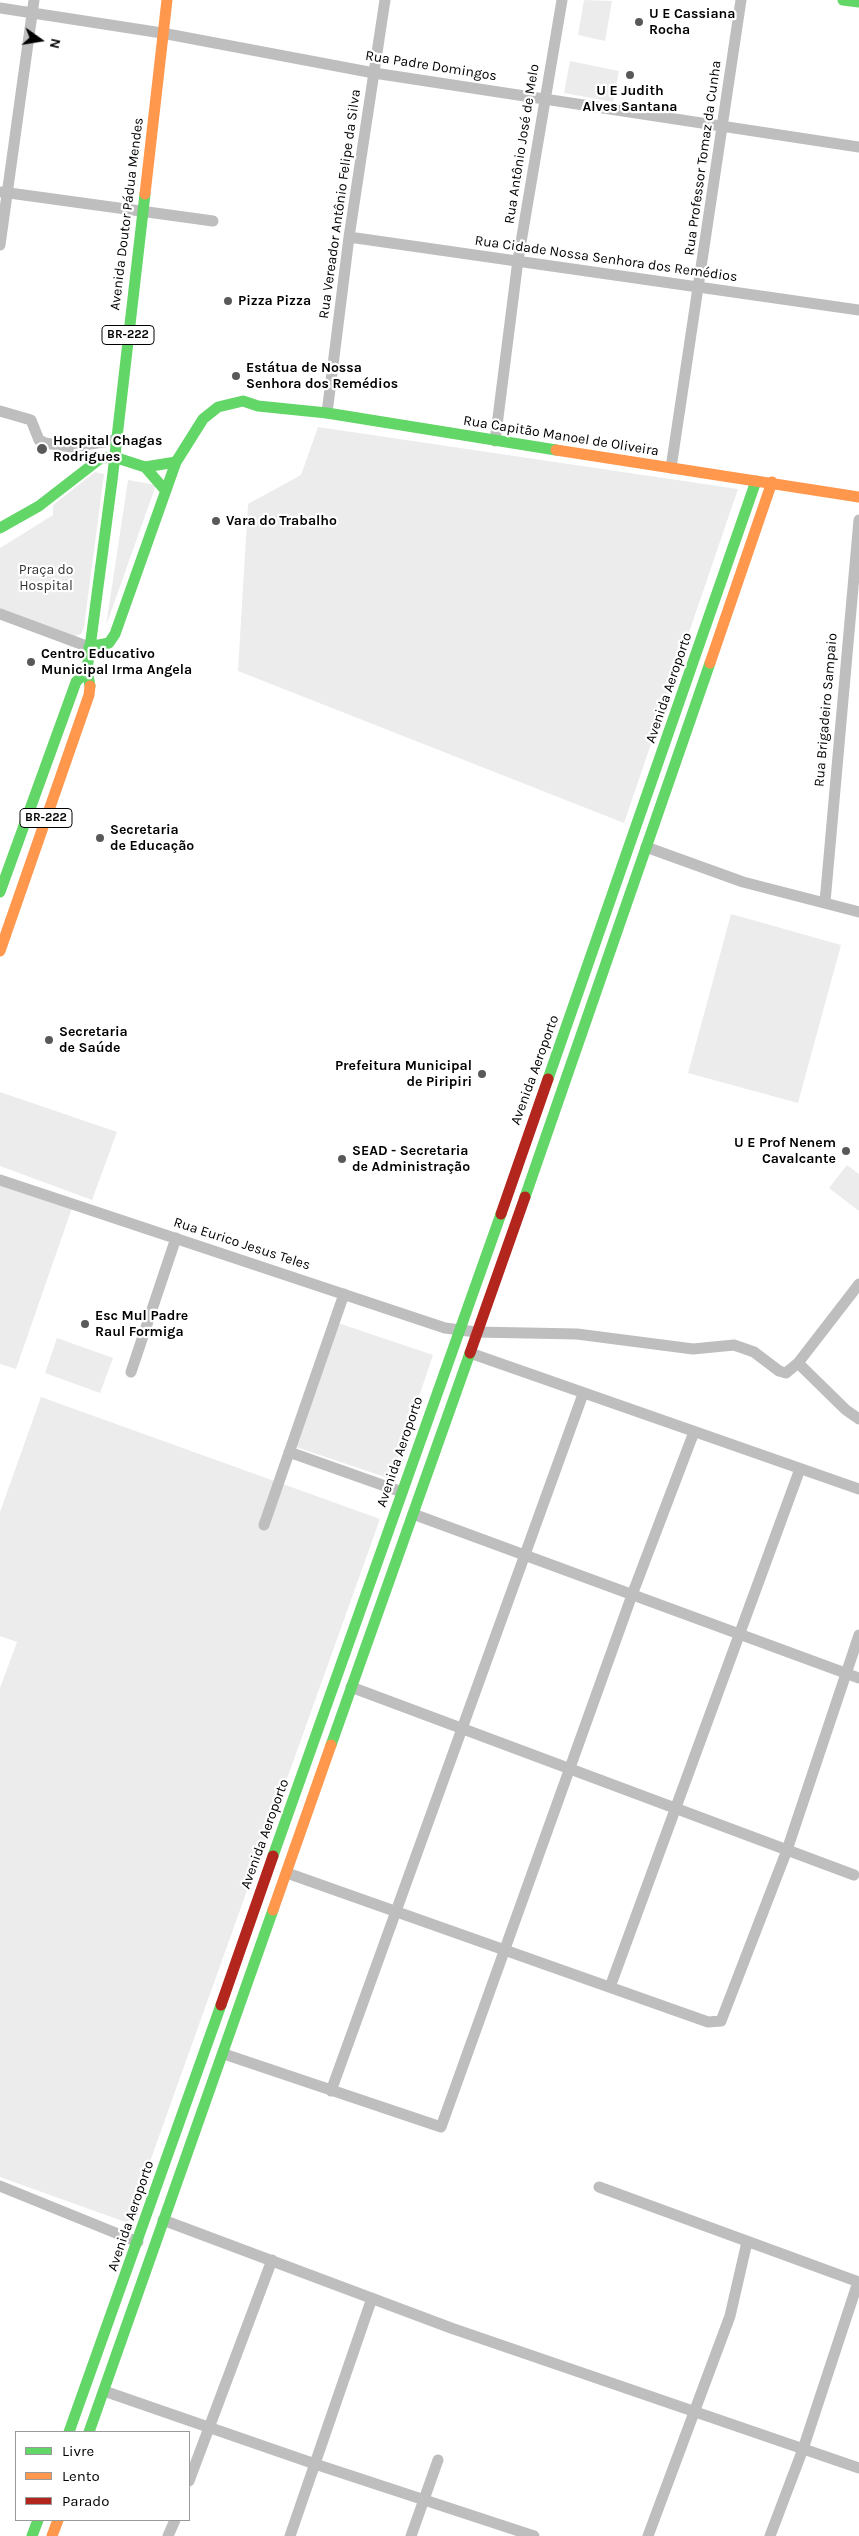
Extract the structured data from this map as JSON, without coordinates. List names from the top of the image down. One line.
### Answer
{"streets":{"street":["Rua Padre Domingos","Rua Antônio José de Melo","Rua Professor Tomaz da Cunha","Rua Vereador Antônio Felipe da Silva","Avenida Doutor Pádua Mendes","Rua Cidade Nossa Senhora dos Remédios","BR-222","Rua Capitão Manoel de Oliveira","Avenida Aeroporto","Rua Brigadeiro Sampaio","Rua Eurico Jesus Teles"]},"crossings":[["Rua Padre Domingos","Rua Antônio José de Melo"],["Rua Padre Domingos","Rua Professor Tomaz da Cunha"],["Rua Padre Domingos","Rua Vereador Antônio Felipe da Silva"],["Rua Padre Domingos","Avenida Doutor Pádua Mendes"],["Rua Antônio José de Melo","Rua Cidade Nossa Senhora dos Remédios"],["Rua Antônio José de Melo","Rua Capitão Manoel de Oliveira"],["Rua Professor Tomaz da Cunha","Rua Cidade Nossa Senhora dos Remédios"],["Rua Professor Tomaz da Cunha","Rua Capitão Manoel de Oliveira"],["Rua Vereador Antônio Felipe da Silva","Rua Cidade Nossa Senhora dos Remédios"],["Rua Vereador Antônio Felipe da Silva","Rua Capitão Manoel de Oliveira"],["Avenida Doutor Pádua Mendes","BR-222"],["Rua Capitão Manoel de Oliveira","Avenida Aeroporto"],["Avenida Aeroporto","Rua Eurico Jesus Teles"]],"parks":["Praça do Hospital"],"places":["U E Cassiana Rocha","U E Judith Alves Santana","Pizza Pizza","Estátua de Nossa Senhora dos Remédios","Hospital Chagas Rodrigues","Vara do Trabalho","Centro Educativo Municipal Irma Angela","Secretaria de Educação","Secretaria de Saúde","Prefeitura Municipal de Piripiri","U E Prof Nenem Cavalcante","SEAD - Secretaria de Administração","Esc Mul Padre Raul Formiga"],"legend":["Livre","Lento","Parado"],"north":"right"}
